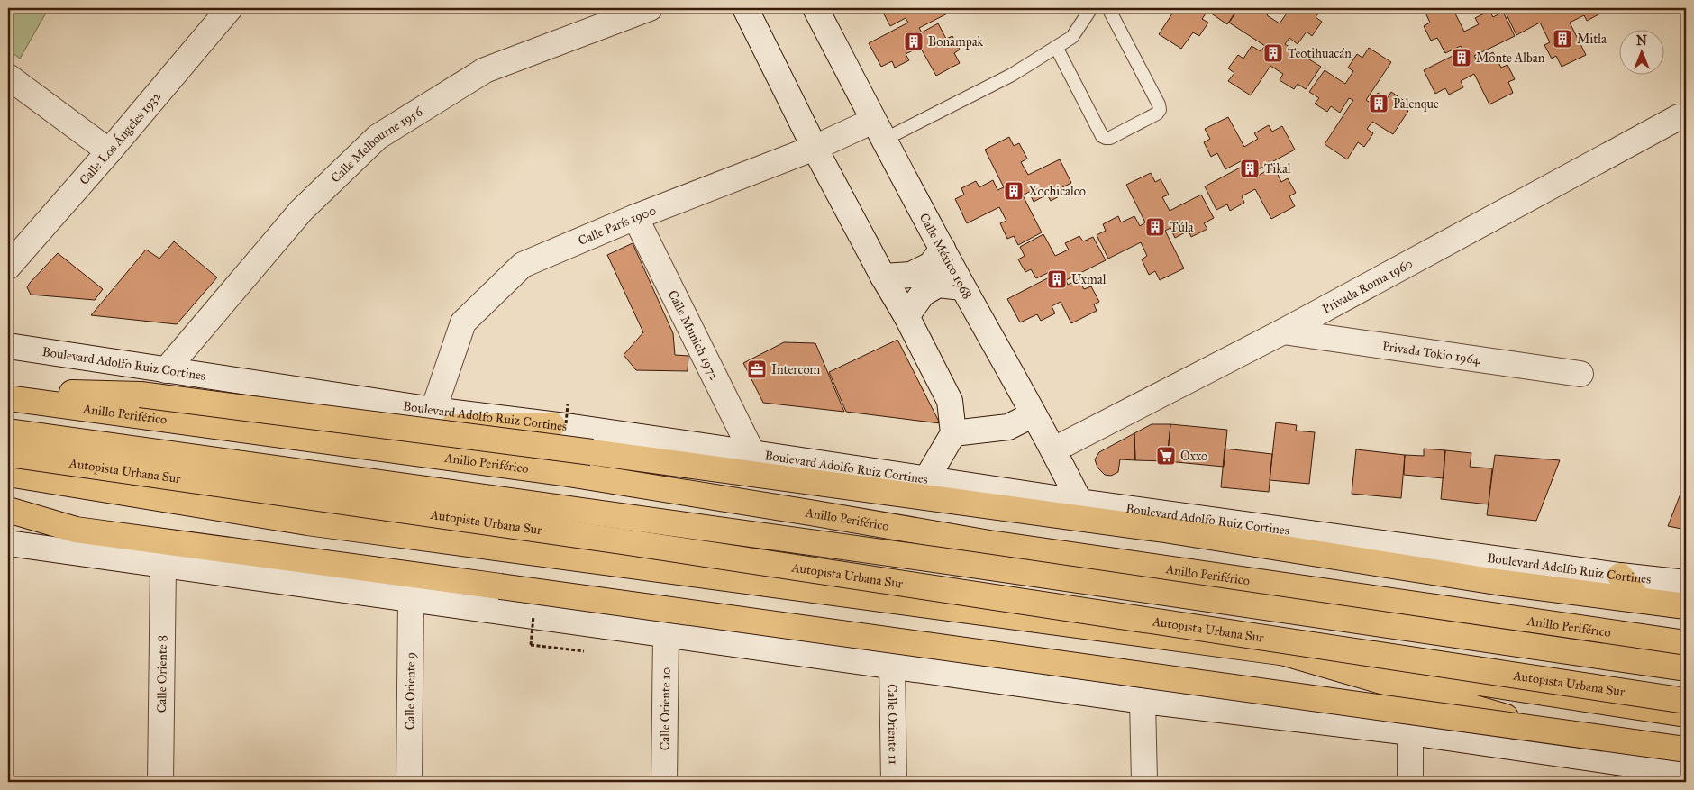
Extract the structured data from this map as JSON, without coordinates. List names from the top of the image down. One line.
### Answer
{"streets":{"highway":["Anillo Periférico","Autopista Urbana Sur"],"street":["Calle Los Ángeles 1932","Calle Melbourne 1956","Calle París 1900","Calle México 1968","Privada Roma 1960","Calle Munich 1972","Privada Tokio 1964","Boulevard Adolfo Ruiz Cortines","Calle Oriente 8","Calle Oriente 9","Calle Oriente 10","Calle Oriente 11"]},"crossings":[["Calle Melbourne 1956","Boulevard Adolfo Ruiz Cortines"],["Calle París 1900","Calle México 1968"],["Calle París 1900","Calle Munich 1972"],["Calle París 1900","Boulevard Adolfo Ruiz Cortines"],["Calle México 1968","Privada Roma 1960"],["Calle México 1968","Boulevard Adolfo Ruiz Cortines"],["Privada Roma 1960","Privada Tokio 1964"],["Calle Munich 1972","Boulevard Adolfo Ruiz Cortines"]],"places":{"building":["Mitla","Bonampak","Teotihuacán","Monte Alban","Palenque","Tikal","Xochicalco","Túla","Uxmal"],"office":["Intercom"],"supermarket":["Oxxo"]},"north":"top"}
